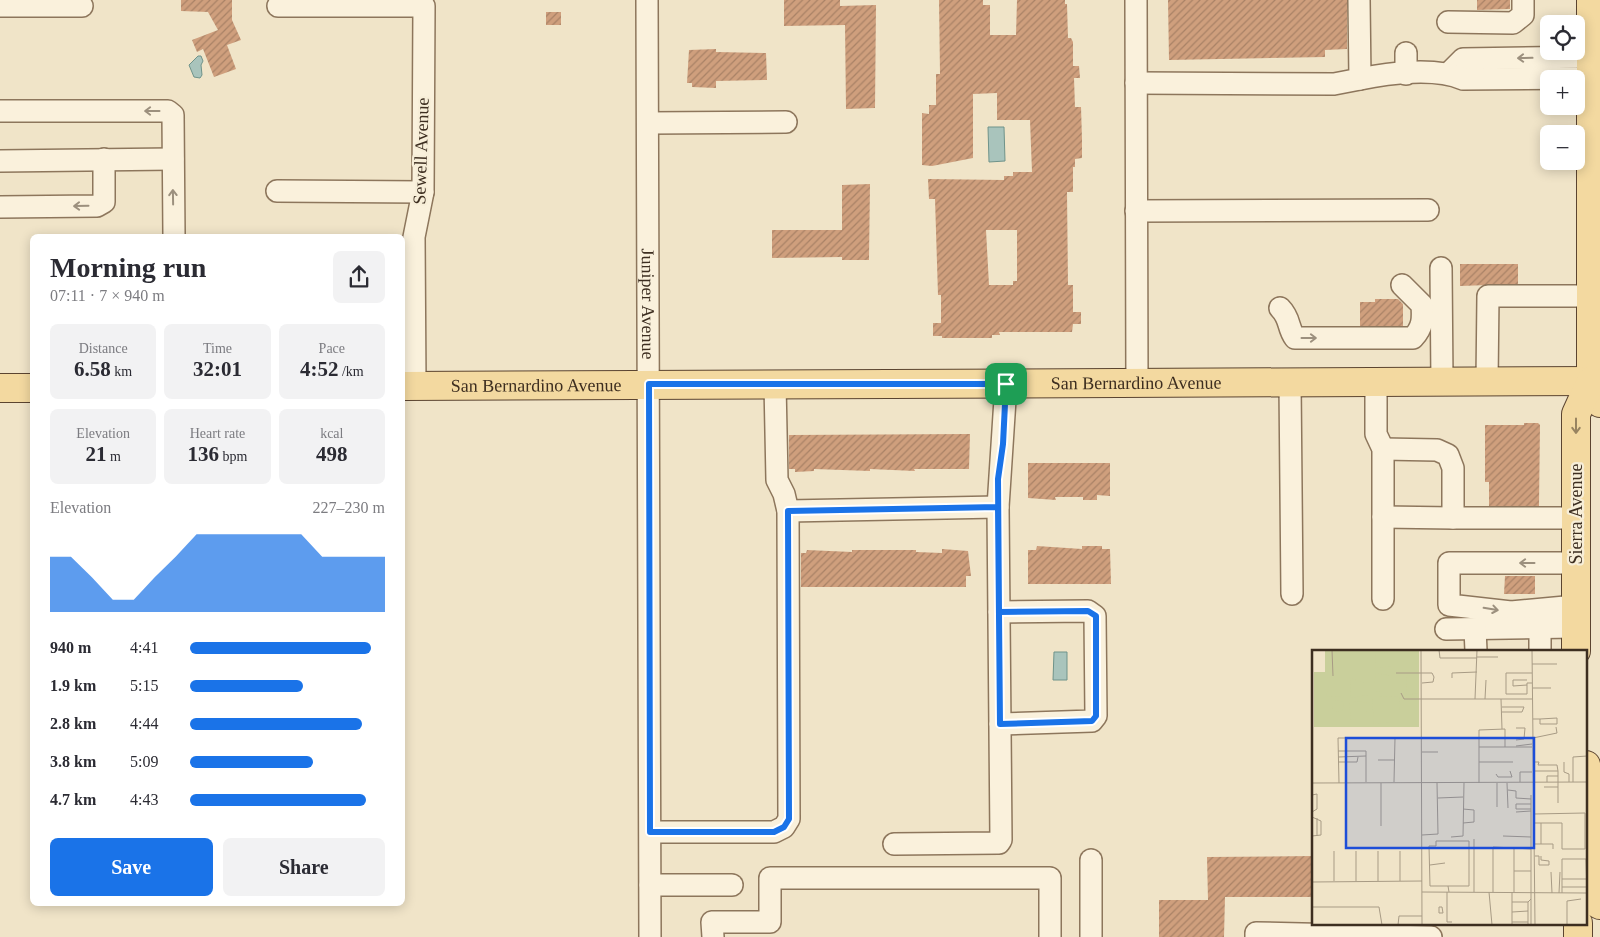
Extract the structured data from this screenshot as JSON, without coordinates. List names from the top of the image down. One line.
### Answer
{"streets":{"main road":["San Bernardino Avenue","Sierra Avenue"],"street":["Sewell Avenue","Juniper Avenue"]},"crossings":[["Sewell Avenue","San Bernardino Avenue"],["Juniper Avenue","San Bernardino Avenue"],["San Bernardino Avenue","Sierra Avenue"]],"page":{"map_buttons":["+","−"],"heading":["Morning run","07:11 · 7 × 940 m"],"stats":[["Distance","6.58 km"],["Time","32:01"],["Pace","4:52 /km"],["Elevation","21 m"],["Heart rate","136 bpm"],["kcal","498"]],"chart":["Elevation","227–230 m"],"list":[{"name":"940 m","note":"4:41"},{"name":"1.9 km","note":"5:15"},{"name":"2.8 km","note":"4:44"},{"name":"3.8 km","note":"5:09"},{"name":"4.7 km","note":"4:43"}],"buttons":["Save","Share"]}}
